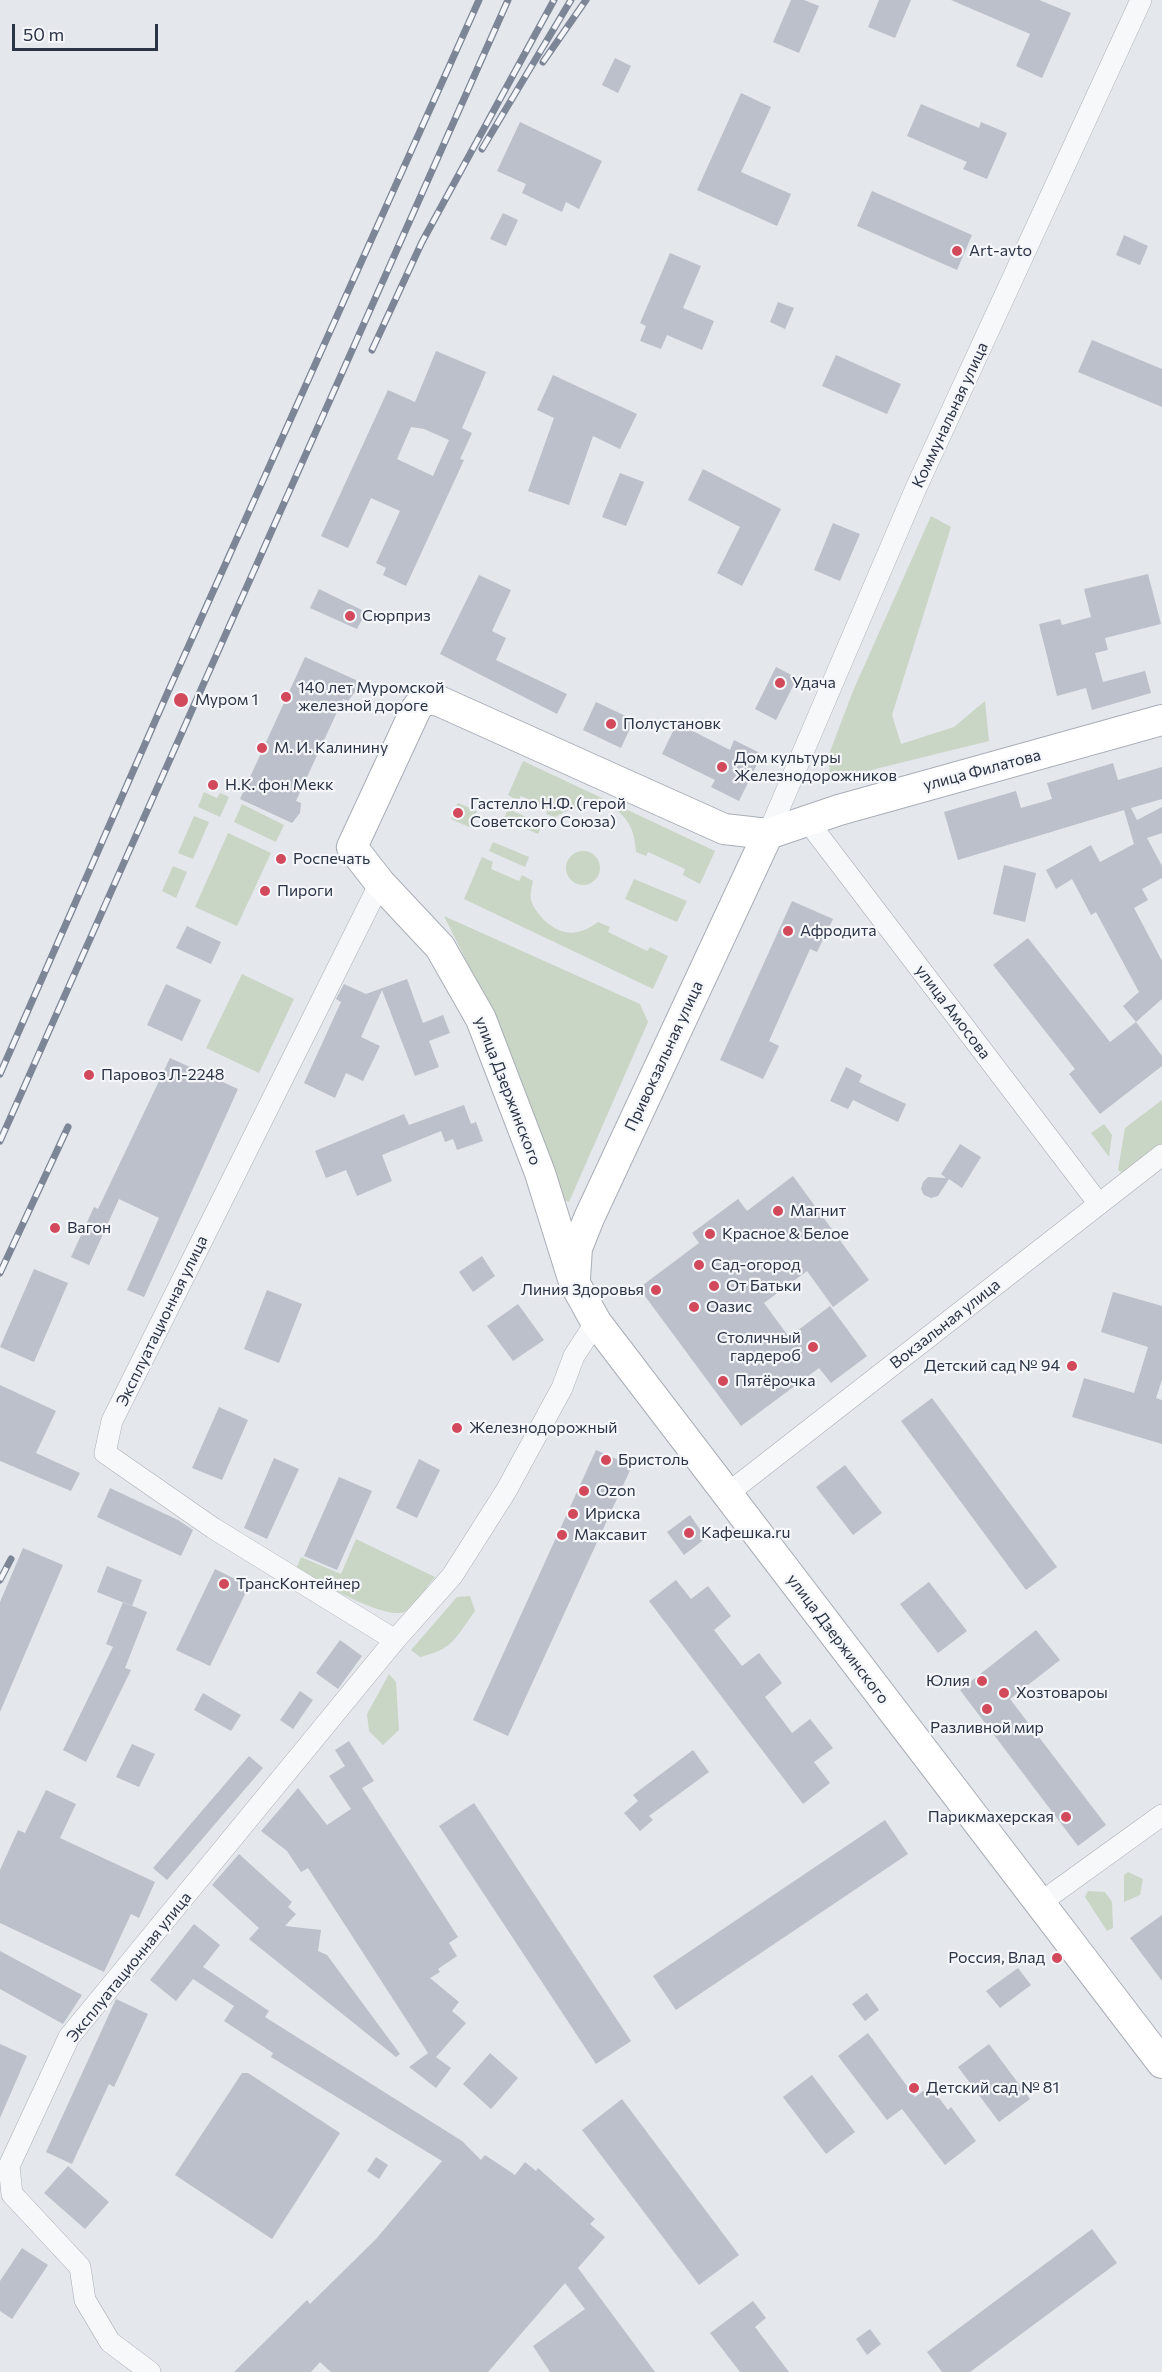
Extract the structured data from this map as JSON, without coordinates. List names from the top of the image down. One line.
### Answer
{"streets":{"street":["Коммунальная улица","улица Филатова","улица Амосова","Привокзальная улица","улица Дзержинского","Эксплуатационная улица","Вокзальная улица"]},"crossings":[["Коммунальная улица","улица Филатова"],["Коммунальная улица","Привокзальная улица"],["Коммунальная улица","улица Дзержинского"],["улица Филатова","улица Амосова"],["улица Филатова","Привокзальная улица"],["улица Филатова","улица Дзержинского"],["улица Амосова","Вокзальная улица"],["Привокзальная улица","улица Дзержинского"],["улица Дзержинского","Эксплуатационная улица"],["улица Дзержинского","Вокзальная улица"]],"places":["Art-avto","Сюрприз","Удача","140 лет Муромской железной дороге","Муром 1","Полустановк","М. И. Калинину","Дом культуры Железнодорожников","Н.К. фон Мекк","Гастелло Н.Ф. (герой Советского Союза)","Роспечать","Пироги","Афродита","Паровоз Л-2248","Магнит","Вагон","Красное & Белое","Сад-огород","От Батьки","Линия Здоровья","Оазис","Столичный гардероб","Детский сад № 94","Пятёрочка","Железнодорожный","Бристоль","Ozon","Ириска","Кафешка.ru","Максавит","ТрансКонтейнер","Юлия","Хозтовароы","Разливной мир","Парикмахерская","Россия, Влад","Детский сад № 81"],"scale_bar":"50 m"}
